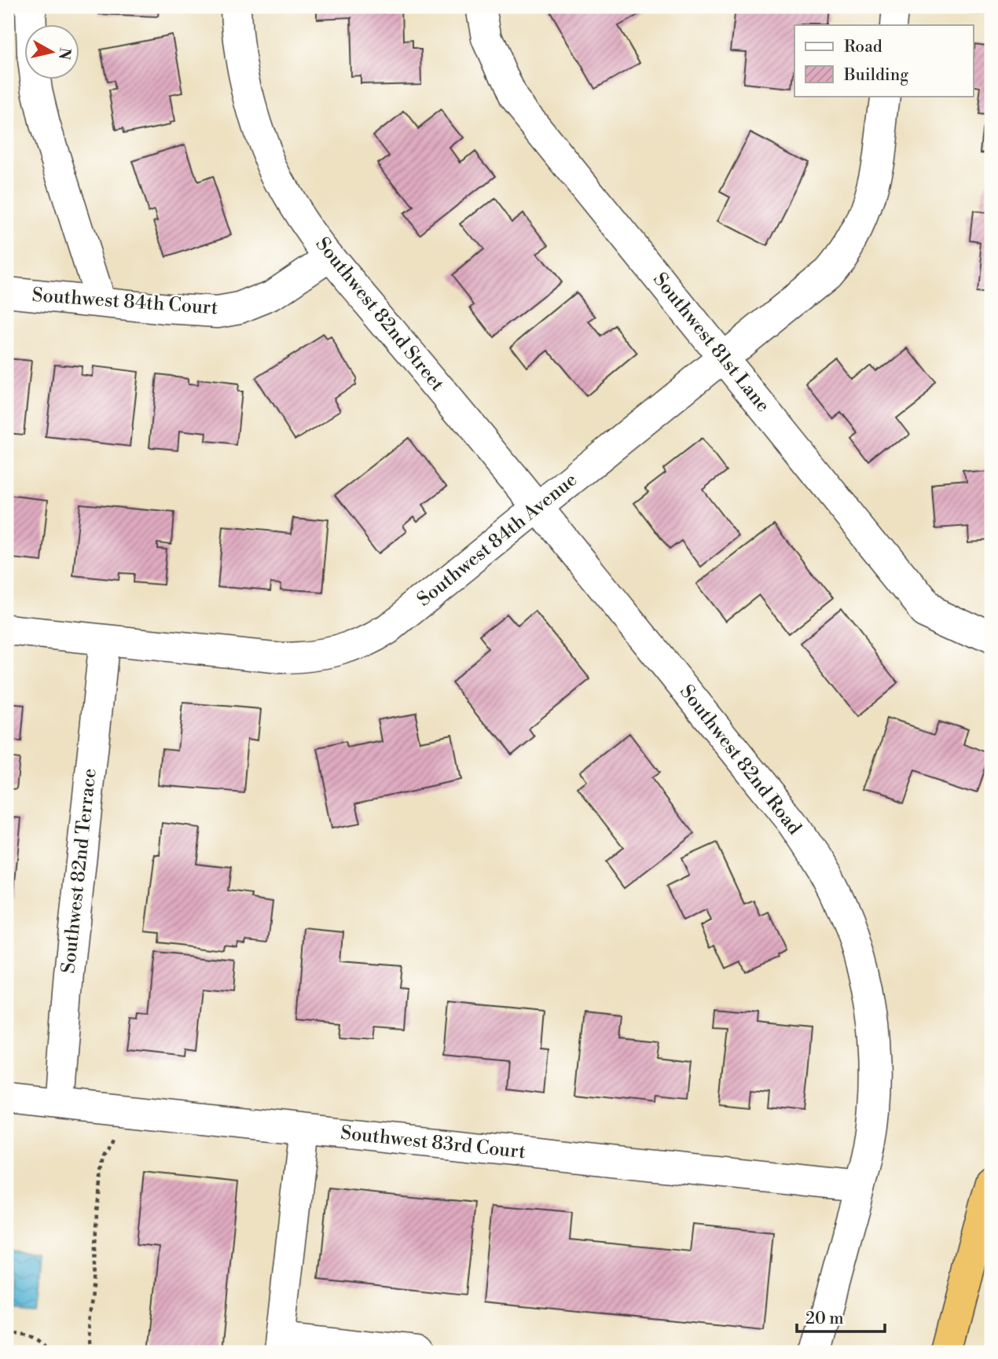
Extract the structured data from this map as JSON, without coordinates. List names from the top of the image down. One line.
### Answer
{"streets":{"street":["Southwest 84th Court","Southwest 82nd Street","Southwest 81st Lane","Southwest 84th Avenue","Southwest 82nd Road","Southwest 82nd Terrace","Southwest 83rd Court"]},"crossings":[["Southwest 84th Court","Southwest 82nd Street"],["Southwest 82nd Street","Southwest 84th Avenue"],["Southwest 82nd Street","Southwest 82nd Road"],["Southwest 81st Lane","Southwest 84th Avenue"],["Southwest 84th Avenue","Southwest 82nd Road"],["Southwest 84th Avenue","Southwest 82nd Terrace"],["Southwest 82nd Road","Southwest 83rd Court"],["Southwest 82nd Terrace","Southwest 83rd Court"]],"legend":["Road","Building"],"scale_bar":"20 m","north":"right"}
